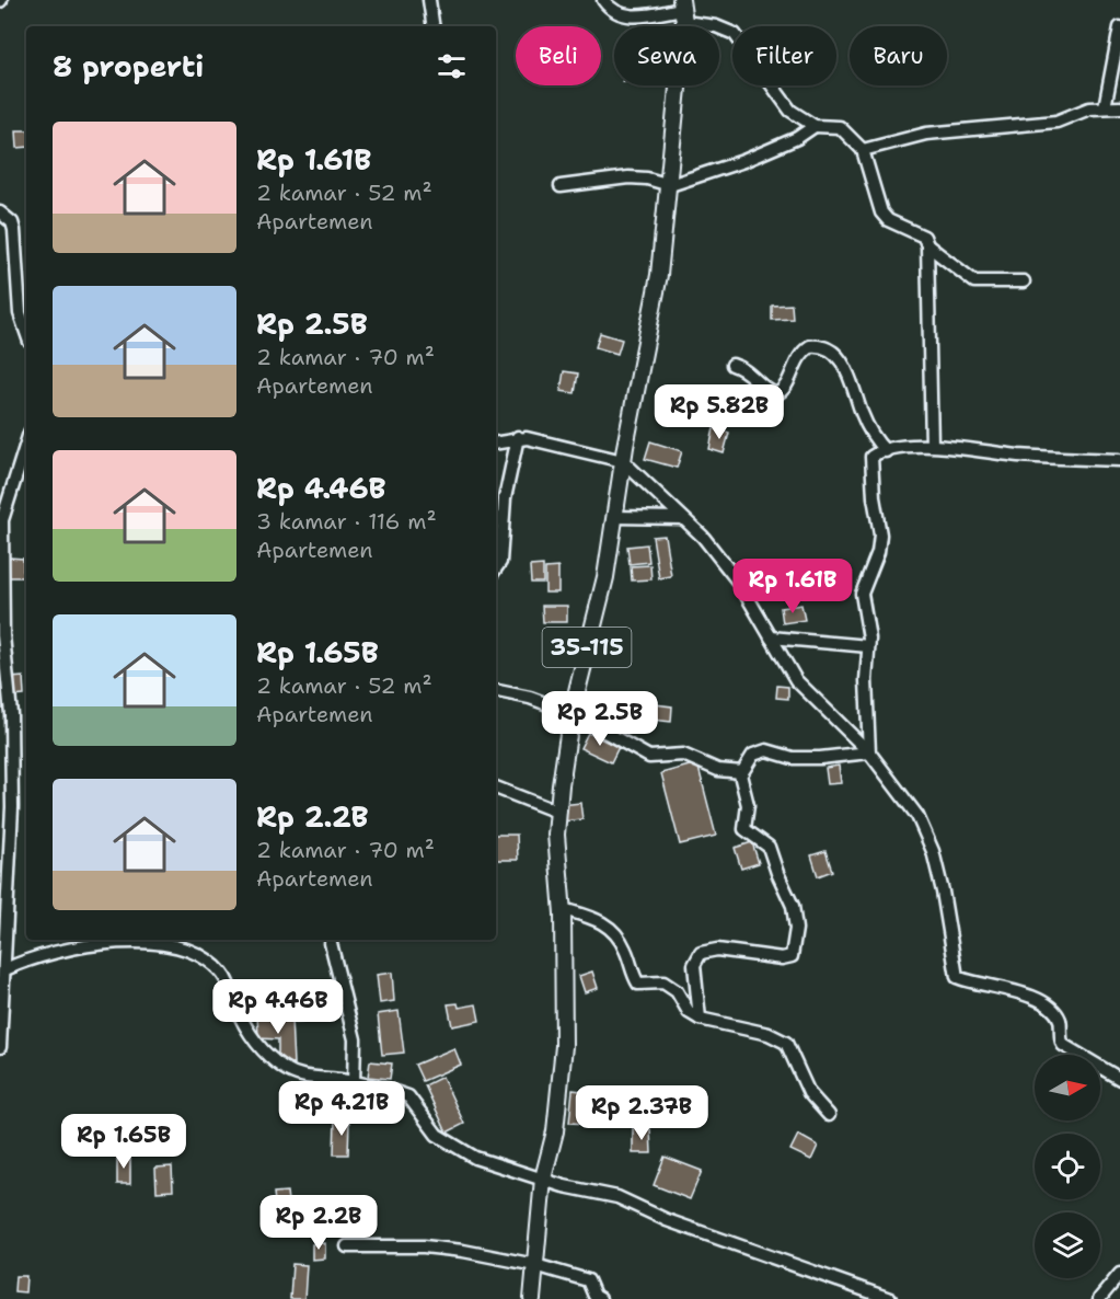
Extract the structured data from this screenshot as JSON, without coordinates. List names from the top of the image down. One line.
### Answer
{"streets":{"main road":["35-115"]},"north":"right","page":{"chip":["Beli","Sewa","Filter","Baru"],"heading":"8 properti","list":[{"name":"Rp 1.61B","note":"2 kamar · 52 m² · Apartemen"},{"name":"Rp 2.5B","note":"2 kamar · 70 m² · Apartemen"},{"name":"Rp 4.46B","note":"3 kamar · 116 m² · Apartemen"},{"name":"Rp 1.65B","note":"2 kamar · 52 m² · Apartemen"},{"name":"Rp 2.2B","note":"2 kamar · 70 m² · Apartemen"}],"price":["Rp 5.82B","Rp 1.61B","Rp 2.5B","Rp 4.46B","Rp 4.21B","Rp 2.37B","Rp 1.65B","Rp 2.2B"]}}
